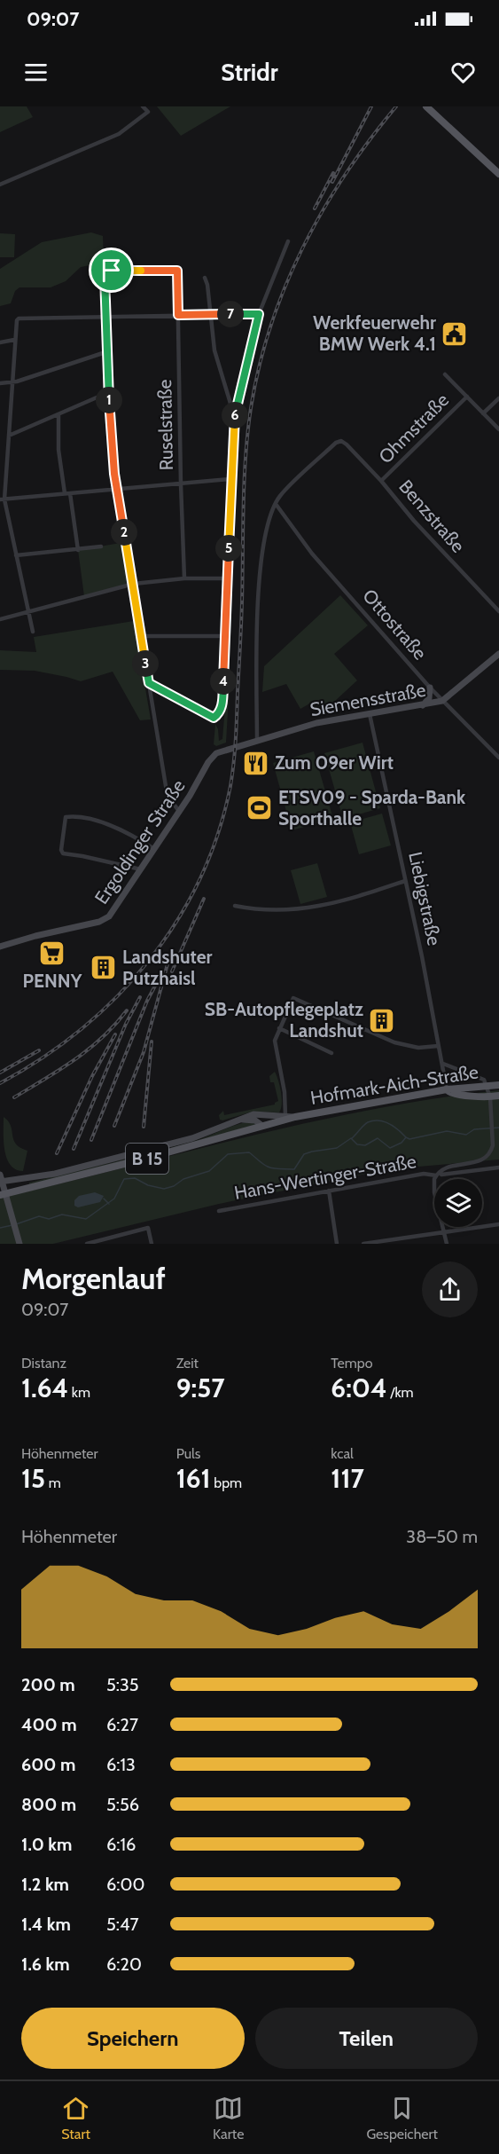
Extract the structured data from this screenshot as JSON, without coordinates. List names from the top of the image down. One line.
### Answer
{"streets":{"main road":["Siemensstraße","Ergoldinger Straße","Hofmark-Aich-Straße","B 15"],"street":["Ruselstraße","Ohmstraße","Benzstraße","Ottostraße","Liebigstraße","Hans-Wertinger-Straße"]},"crossings":[["Ohmstraße","Benzstraße"],["Benzstraße","Ottostraße"],["Ottostraße","Siemensstraße"],["Siemensstraße","Ergoldinger Straße"],["Siemensstraße","Liebigstraße"],["Liebigstraße","Hofmark-Aich-Straße"]],"places":{"public building":["Werkfeuerwehr BMW Werk 4.1"],"restaurant":["Zum 09er Wirt"],"sports":["ETSV09 - Sparda-Bank Sporthalle"],"supermarket":["PENNY"],"building":["Landshuter Putzhaisl","SB-Autopflegeplatz Landshut"]},"page":{"status":"09:07","header":"Stridr","pins":["7","1","6","2","5","3","4"],"heading":["Morgenlauf","09:07"],"stats":[["Distanz","1.64 km"],["Zeit","9:57"],["Tempo","6:04 /km"],["Höhenmeter","15 m"],["Puls","161 bpm"],["kcal","117"]],"chart":["Höhenmeter","38–50 m"],"list":[{"name":"200 m","note":"5:35"},{"name":"400 m","note":"6:27"},{"name":"600 m","note":"6:13"},{"name":"800 m","note":"5:56"},{"name":"1.0 km","note":"6:16"},{"name":"1.2 km","note":"6:00"},{"name":"1.4 km","note":"5:47"},{"name":"1.6 km","note":"6:20"}],"buttons":["Speichern","Teilen"],"tabs":["Start","Karte","Gespeichert"]}}
